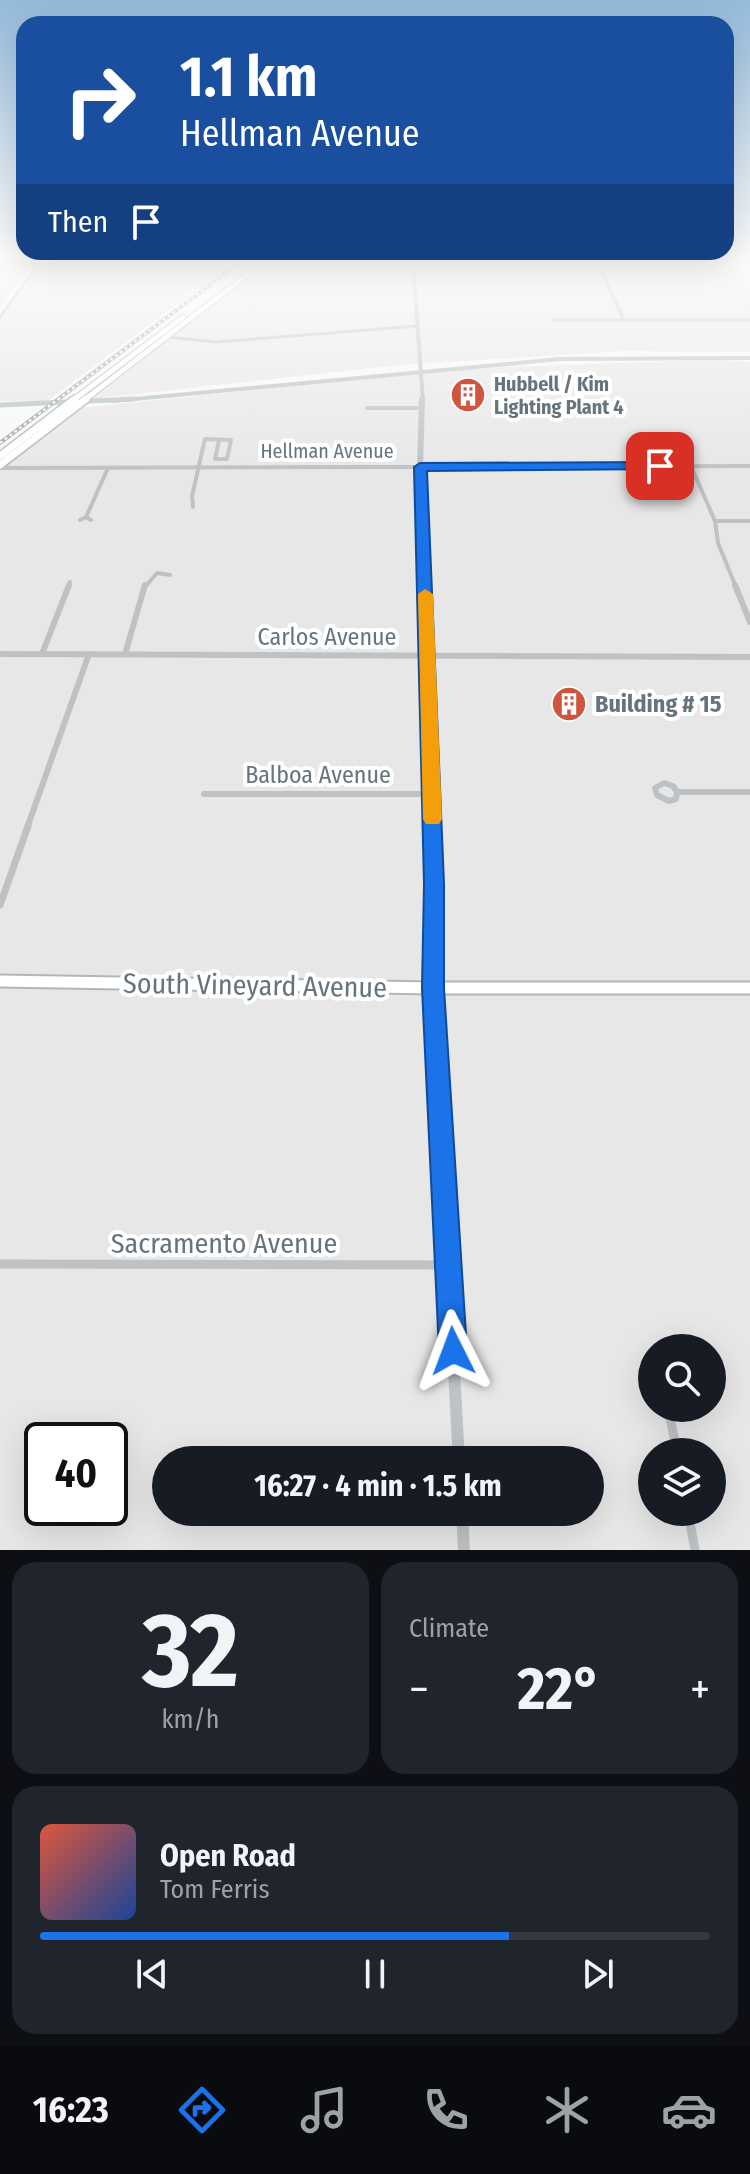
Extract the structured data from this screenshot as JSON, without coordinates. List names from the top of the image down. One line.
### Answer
{"streets":{"main road":["South Vineyard Avenue"],"street":["Hellman Avenue","Carlos Avenue","Balboa Avenue","Sacramento Avenue"]},"places":{"building":["Hubbell / Kim Lighting Plant 4","Building # 15"]},"page":{"turn":["1.1 km","Hellman Avenue"],"then":"Then","limit":"40","trip":"16:27 · 4 min · 1.5 km","tile":[["32","km/h"],"Climate"],"heat":["−","22°","+"],"song":["Open Road","Tom Ferris"],"tabs":"16:23"}}
